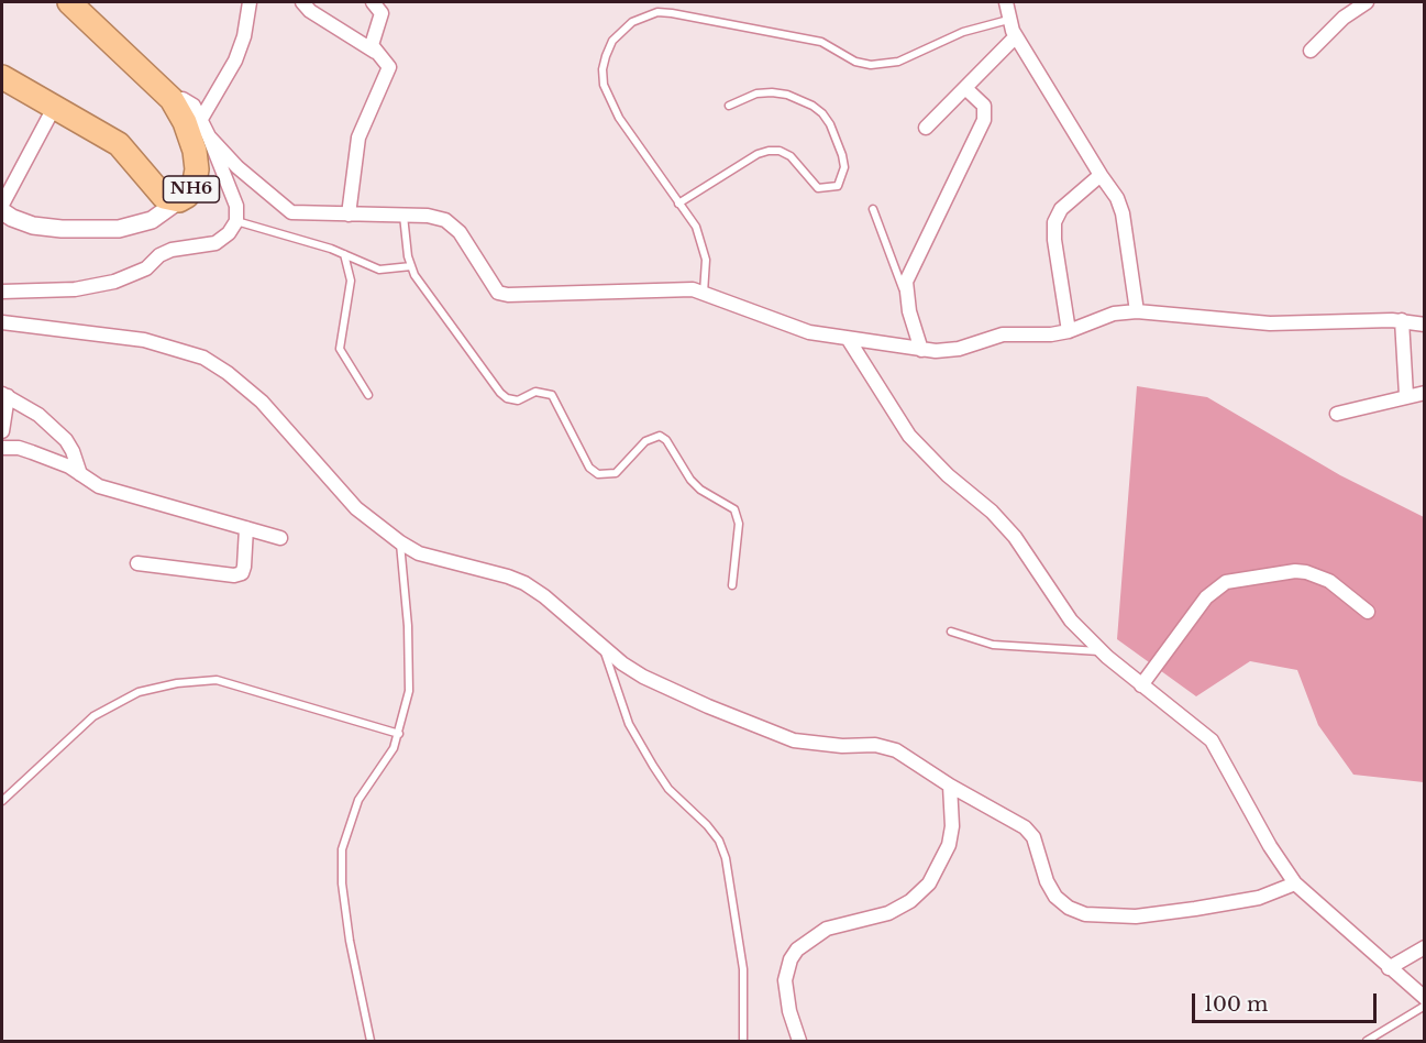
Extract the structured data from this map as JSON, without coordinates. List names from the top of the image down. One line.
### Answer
{"streets":{"highway":["NH6"]},"scale_bar":"100 m"}
